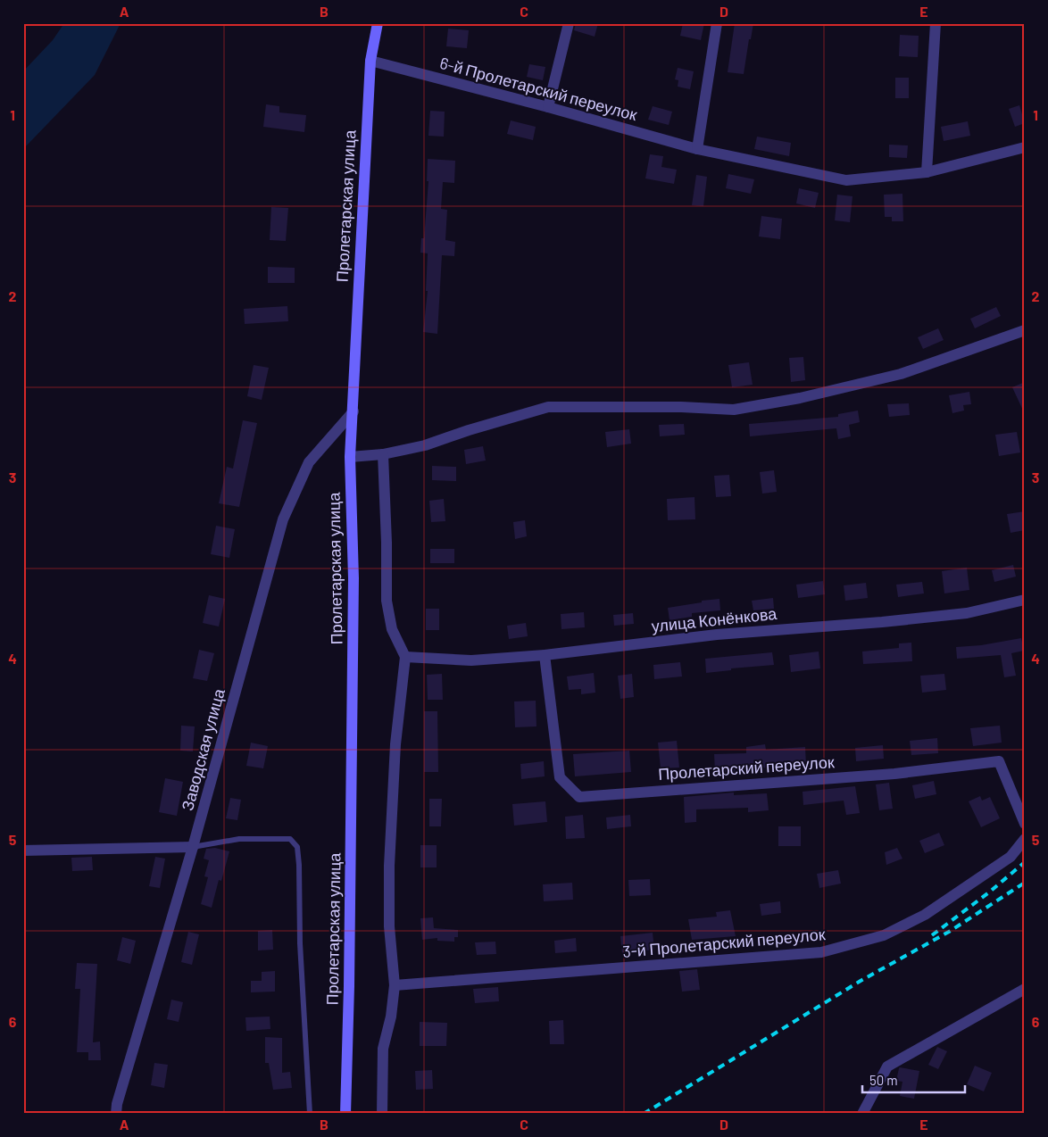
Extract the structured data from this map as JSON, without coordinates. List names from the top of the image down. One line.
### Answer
{"streets":{"main road":["Пролетарская улица"],"street":["6-й Пролетарский переулок","улица Конёнкова","Заводская улица","Пролетарский переулок","3-й Пролетарский переулок"]},"crossings":[["6-й Пролетарский переулок","Пролетарская улица"],["Пролетарская улица","Заводская улица"],["улица Конёнкова","Пролетарский переулок"]],"scale_bar":"50 m","grid":{"columns":["A","B","C","D","E"],"rows":["1","2","3","4","5","6"]}}
